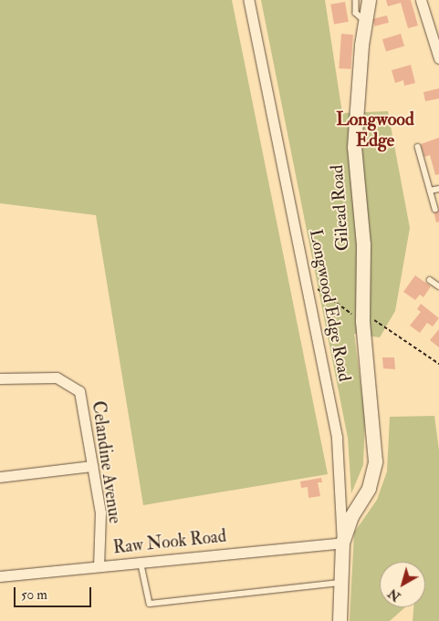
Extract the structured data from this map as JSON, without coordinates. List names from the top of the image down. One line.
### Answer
{"streets":{"street":["Gilead Road","Longwood Edge Road","Celandine Avenue","Raw Nook Road"]},"crossings":[["Gilead Road","Longwood Edge Road"],["Gilead Road","Raw Nook Road"],["Longwood Edge Road","Raw Nook Road"],["Celandine Avenue","Raw Nook Road"]],"districts":["Longwood Edge"],"scale_bar":"50 m","north":"bottom left"}
